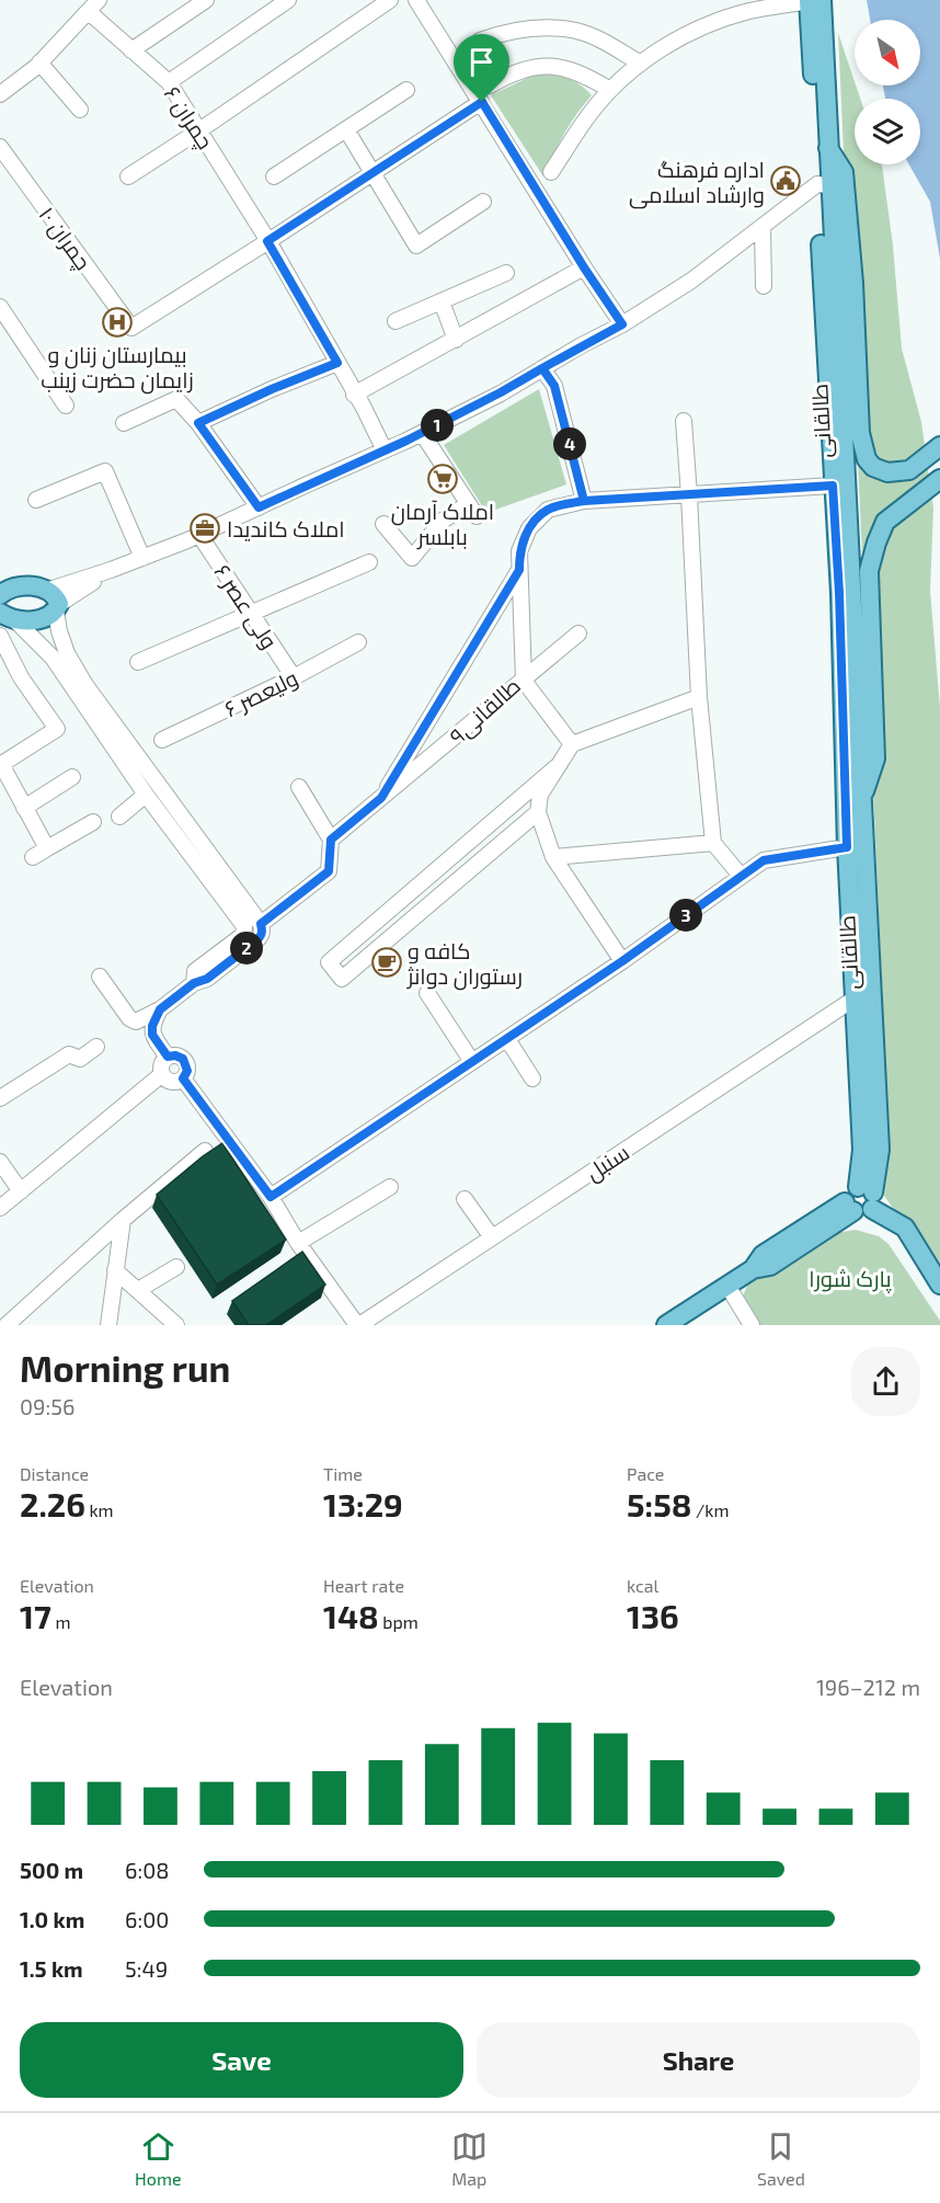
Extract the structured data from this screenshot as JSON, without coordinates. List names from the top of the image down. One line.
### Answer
{"streets":{"main road":["طالقانی"],"street":["چمران ۶","چمران ۱۰","ولی عصر ۶","ولیعصر ۶","طالقانی۹","سنبل"]},"crossings":[["چمران ۶","چمران ۱۰"],["طالقانی","طالقانی۹"],["طالقانی","سنبل"],["ولی عصر ۶","ولیعصر ۶"]],"parks":["پارک شورا"],"places":{"public building":["اداره فرهنگ وارشاد اسلامی"],"hospital":["بیمارستان زنان و زایمان حضرت زینب"],"supermarket":["املاک آرمان بابلسر"],"office":["املاک کاندیدا"],"cafe":["کافه و رستوران دوانژ"]},"north":"bottom right","page":{"pins":["1","4","3","2"],"heading":["Morning run","09:56"],"stats":[["Distance","2.26 km"],["Time","13:29"],["Pace","5:58 /km"],["Elevation","17 m"],["Heart rate","148 bpm"],["kcal","136"]],"chart":["Elevation","196–212 m"],"list":[{"name":"500 m","note":"6:08"},{"name":"1.0 km","note":"6:00"},{"name":"1.5 km","note":"5:49"}],"buttons":["Save","Share"],"tabs":["Home","Map","Saved"]}}
